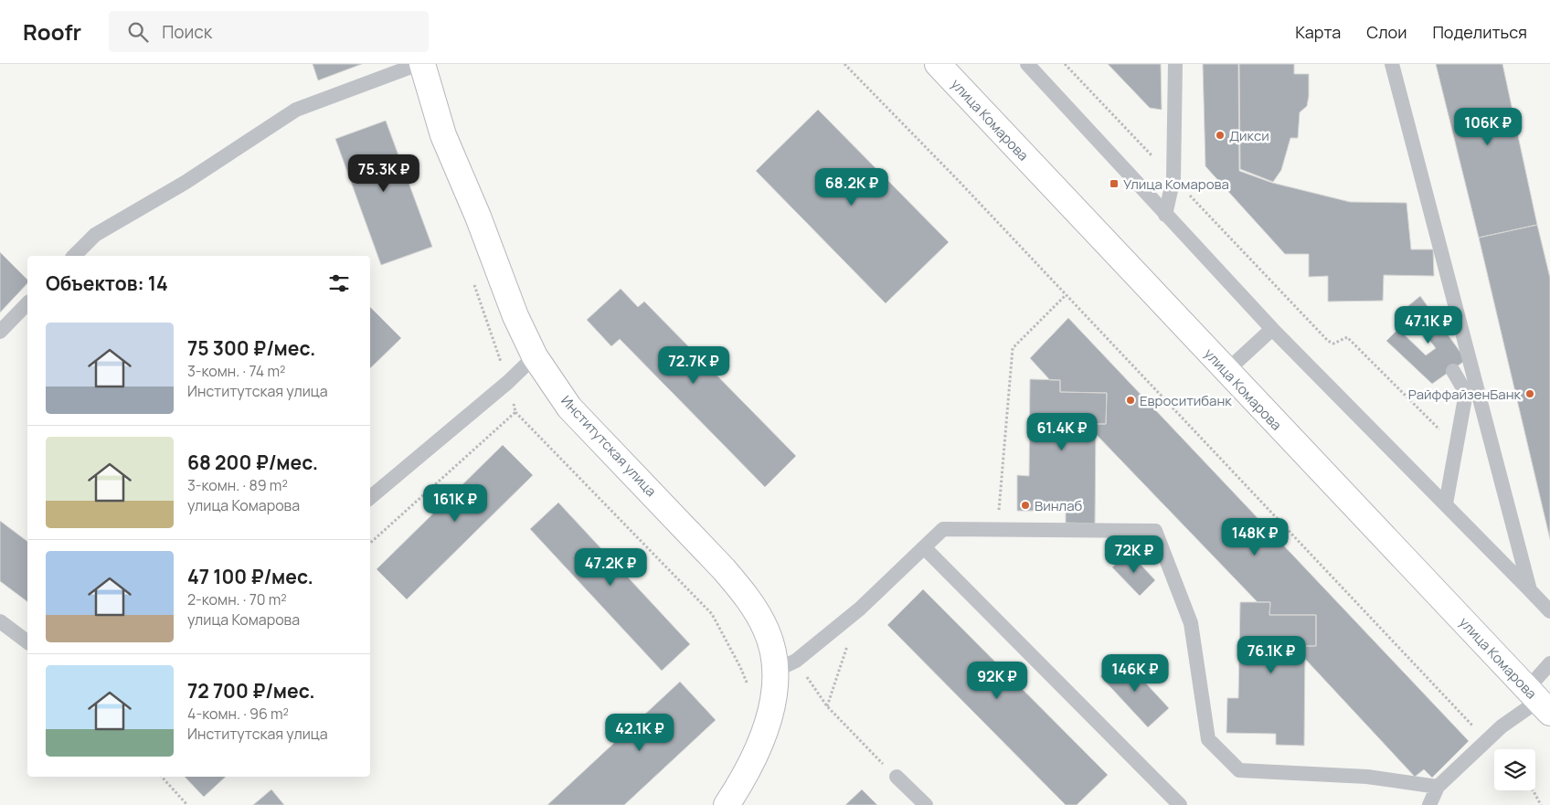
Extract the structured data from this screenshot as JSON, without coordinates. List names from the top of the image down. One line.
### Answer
{"streets":{"street":["улица Комарова","Институтская улица"]},"places":{"other":["Дикси","РайффайзенБанк","Евроситибанк","Винлаб"],"transit":["Улица Комарова"]},"page":{"header":"Roofr","search":"Поиск","nav":["Карта","Слои","Поделиться"],"price":["106K ₽","75.3K ₽","68.2K ₽","47.1K ₽","72.7K ₽","61.4K ₽","161K ₽","148K ₽","72K ₽","47.2K ₽","76.1K ₽","146K ₽","92K ₽","42.1K ₽"],"heading":"Объектов: 14","list":[{"name":"75 300 ₽/мес.","note":"3-комн. · 74 m² · Институтская улица"},{"name":"68 200 ₽/мес.","note":"3-комн. · 89 m² · улица Комарова"},{"name":"47 100 ₽/мес.","note":"2-комн. · 70 m² · улица Комарова"},{"name":"72 700 ₽/мес.","note":"4-комн. · 96 m² · Институтская улица"}]}}
